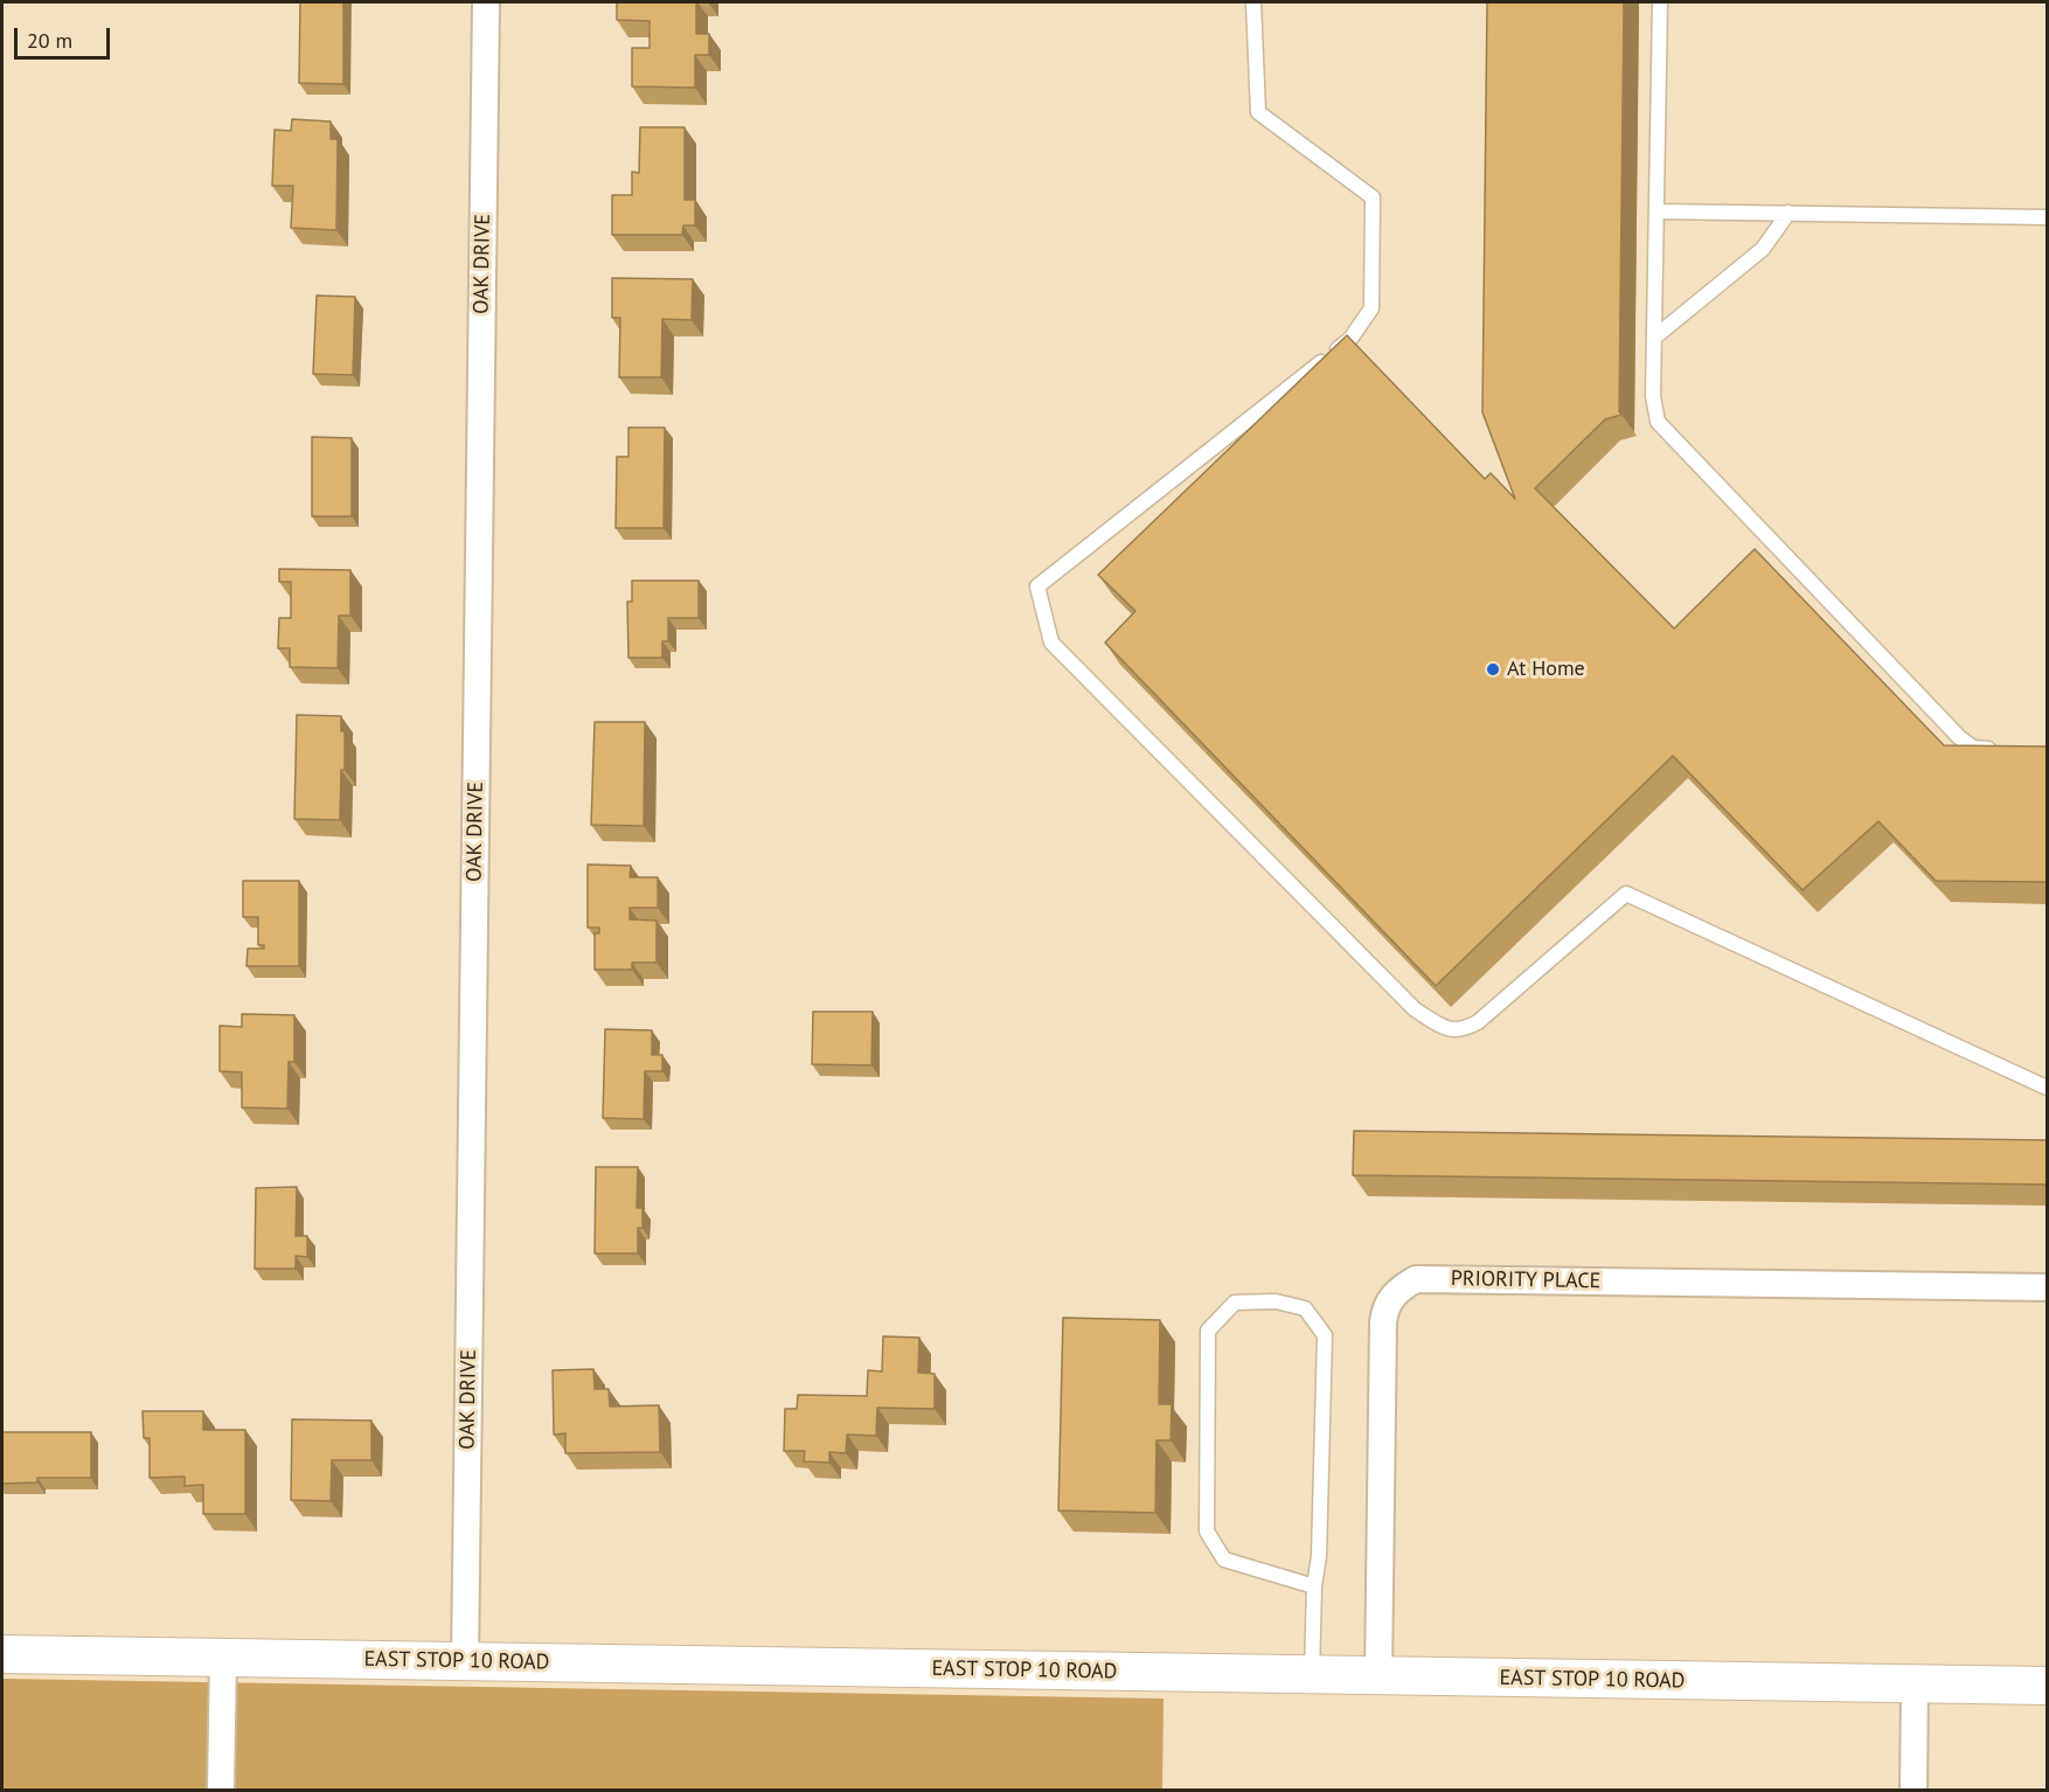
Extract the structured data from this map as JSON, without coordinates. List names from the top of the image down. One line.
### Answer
{"streets":{"street":["OAK DRIVE","PRIORITY PLACE","EAST STOP 10 ROAD"]},"crossings":[["OAK DRIVE","EAST STOP 10 ROAD"],["PRIORITY PLACE","EAST STOP 10 ROAD"]],"places":["At Home"],"scale_bar":"20 m"}
